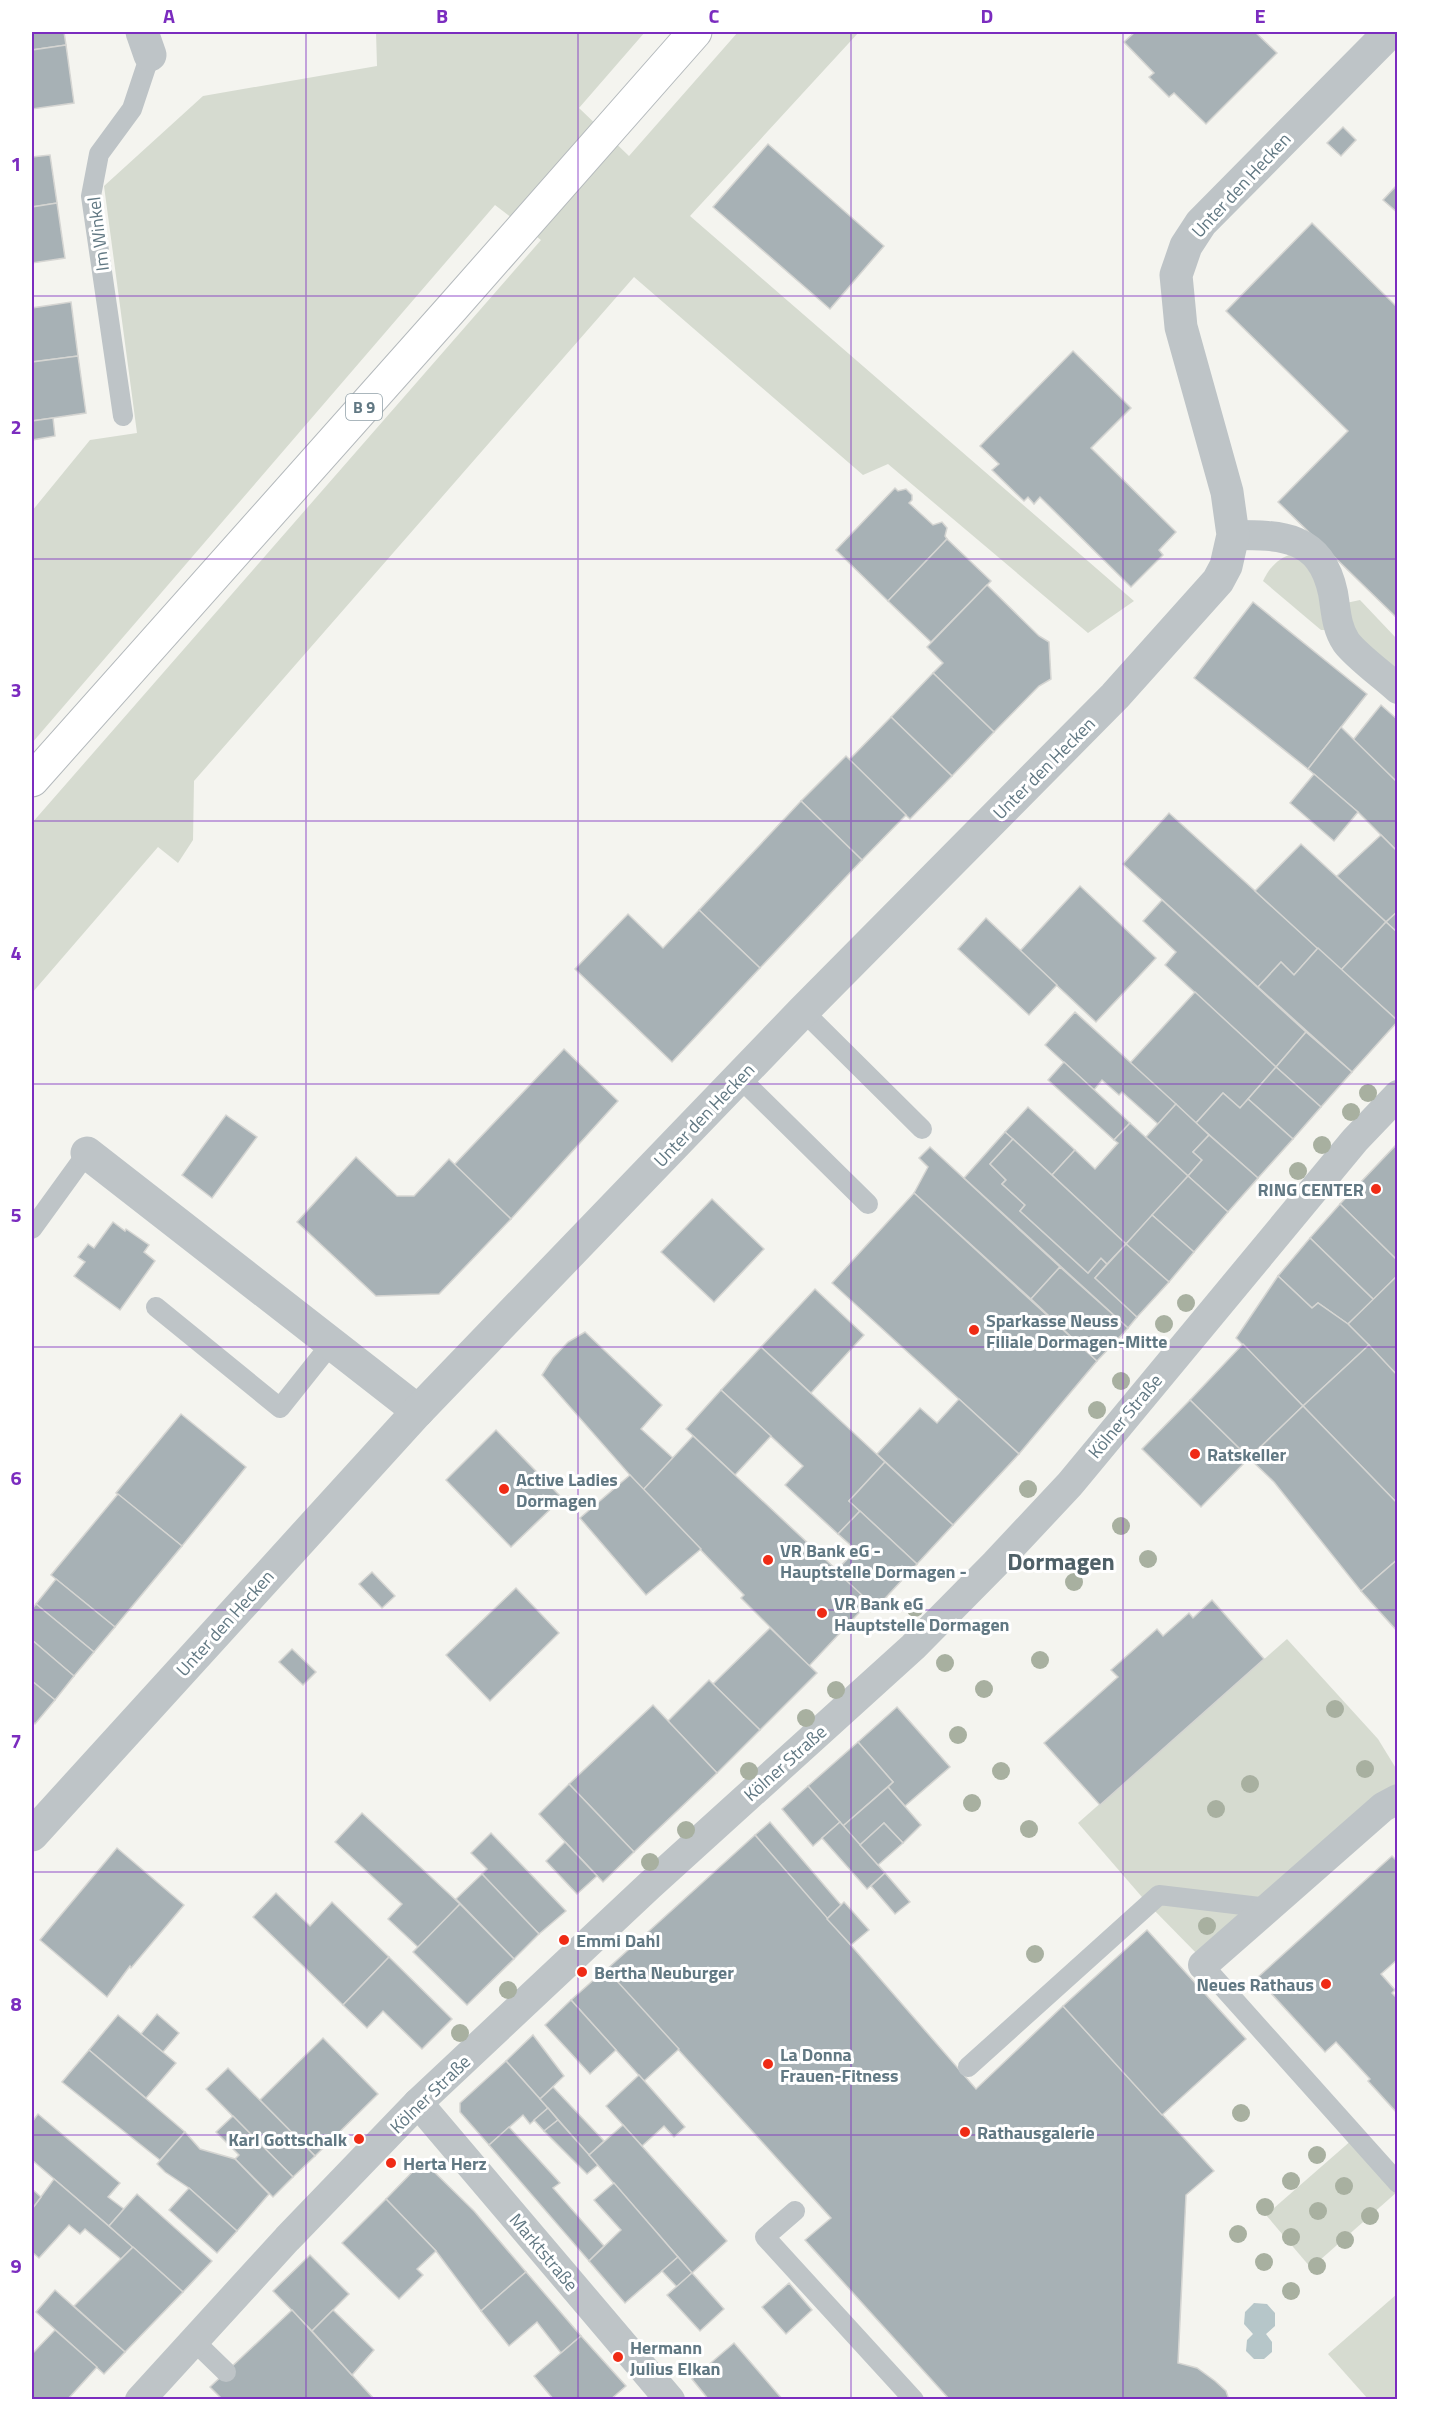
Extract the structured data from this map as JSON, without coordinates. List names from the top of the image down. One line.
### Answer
{"streets":{"main road":["B 9"],"street":["Unter den Hecken","Kölner Straße","Marktstraße"],"lane":["Im Winkel"]},"crossings":[["Kölner Straße","Marktstraße"]],"districts":["Dormagen"],"places":["RING CENTER","Sparkasse Neuss Filiale Dormagen-Mitte","Ratskeller","Active Ladies Dormagen","VR Bank eG - Hauptstelle Dormagen -","VR Bank eG Hauptstelle Dormagen","Emmi Dahl","Bertha Neuburger","Neues Rathaus","La Donna Frauen-Fitness","Rathausgalerie","Karl Gottschalk","Herta Herz","Hermann Julius Elkan"],"grid":{"columns":["A","B","C","D","E"],"rows":["1","2","3","4","5","6","7","8","9"]}}
